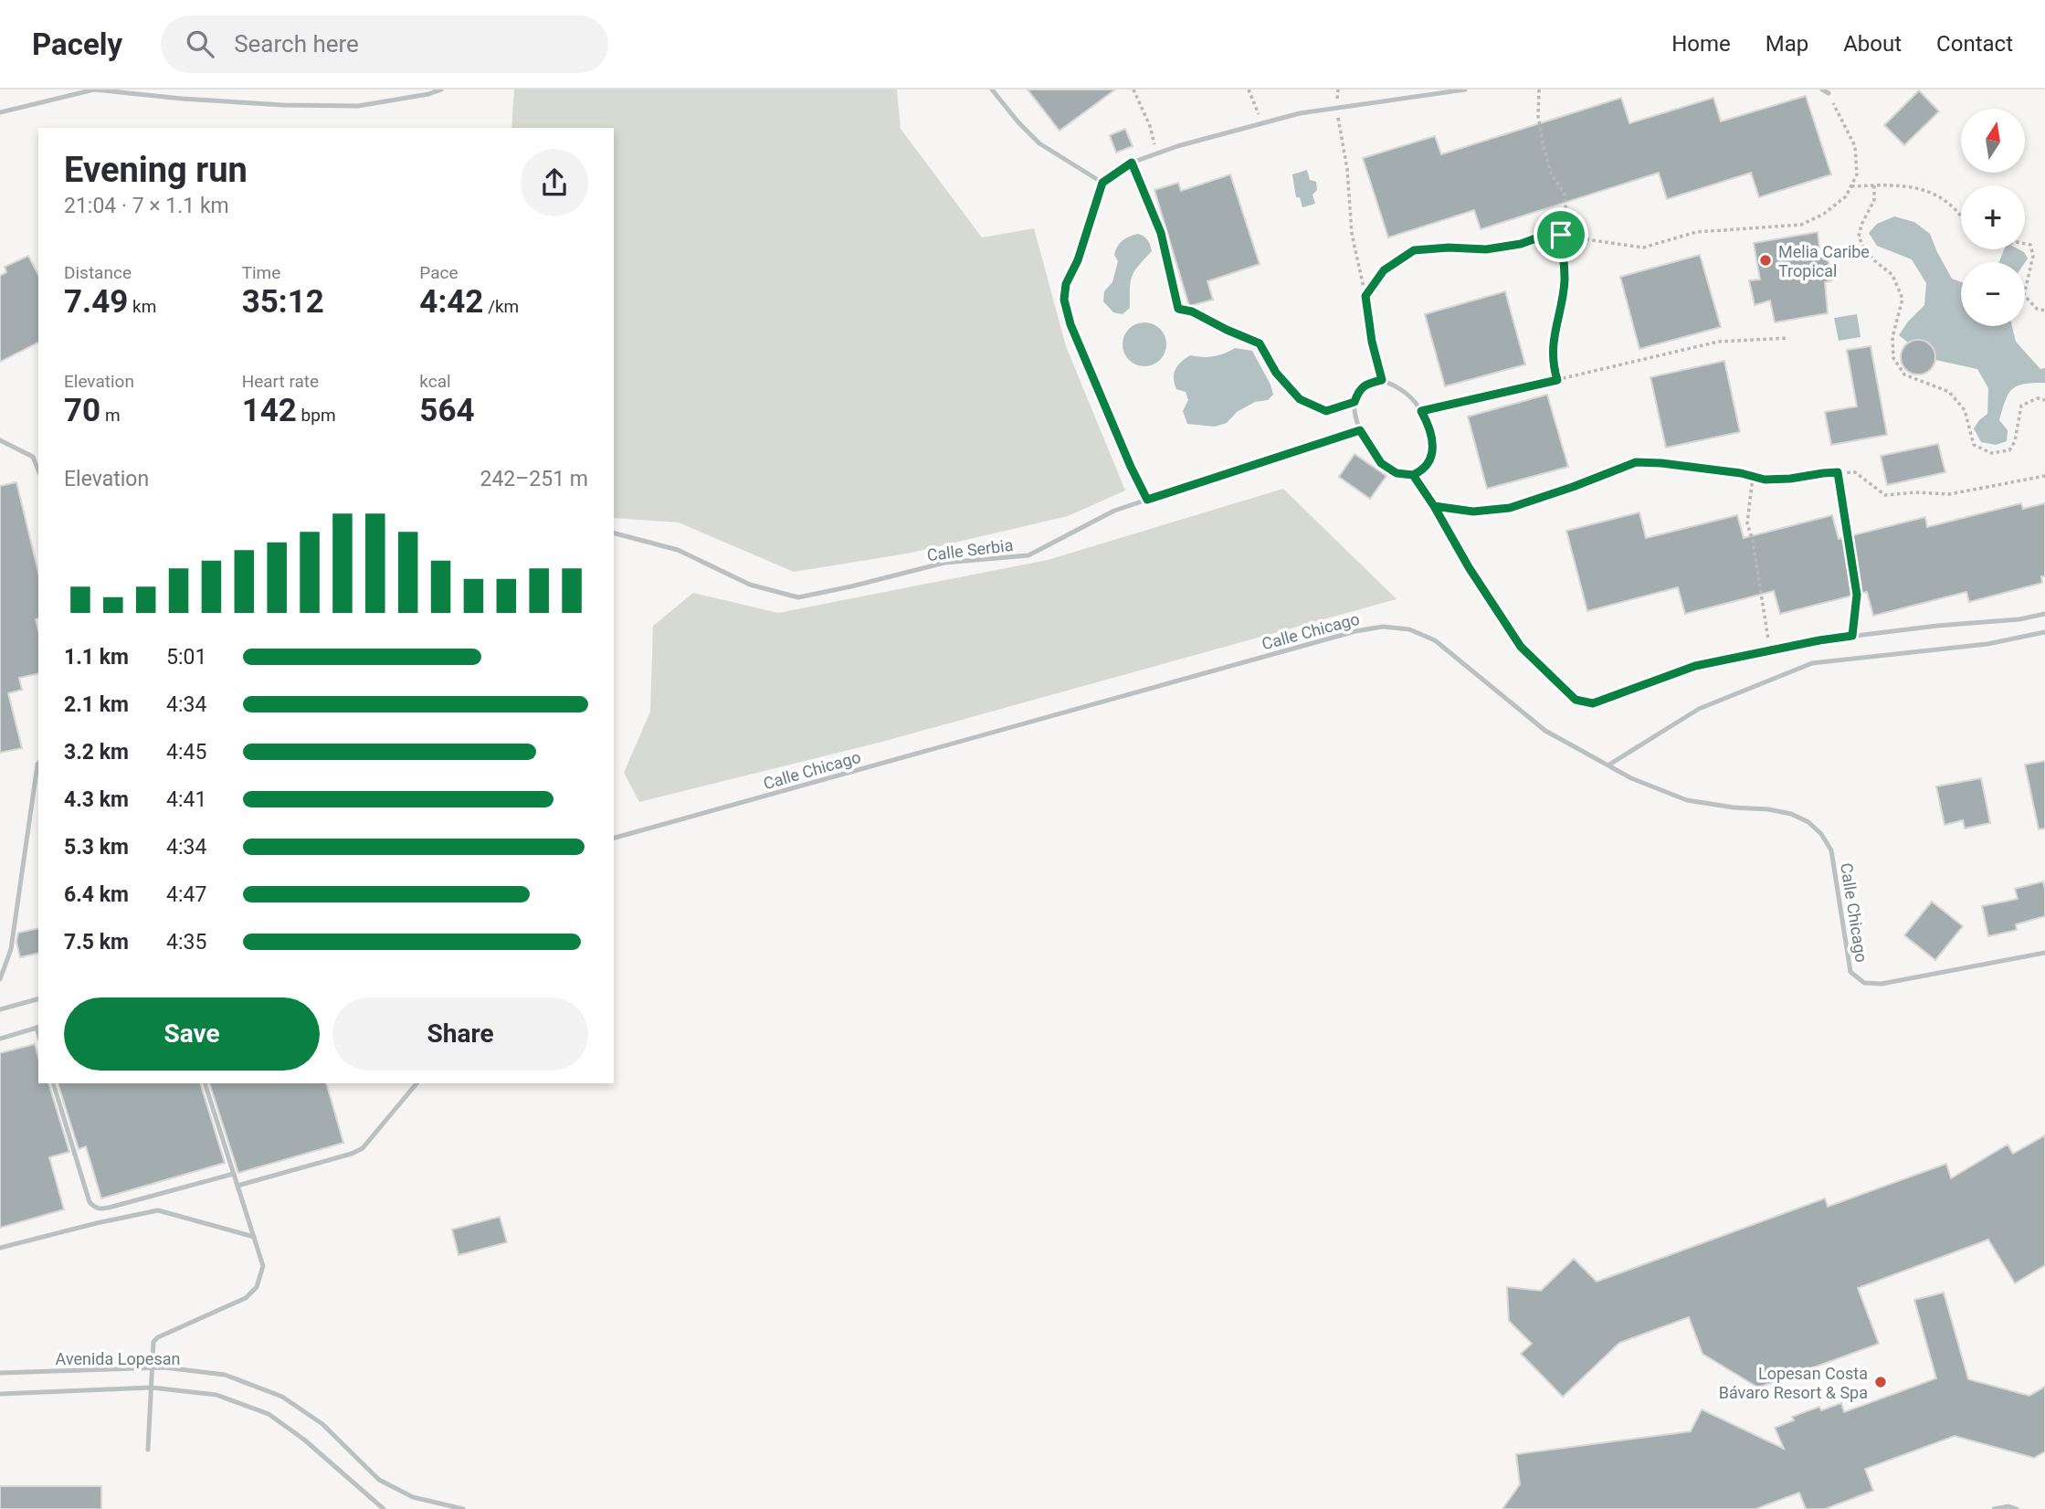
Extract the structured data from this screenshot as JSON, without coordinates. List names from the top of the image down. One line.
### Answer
{"streets":{"lane":["Calle Serbia","Calle Chicago","Avenida Lopesan"]},"places":["Melia Caribe Tropical","Lopesan Costa Bávaro Resort & Spa"],"north":"top","page":{"header":"Pacely","search":"Search here","nav":["Home","Map","About","Contact"],"map_buttons":["+","−"],"heading":["Evening run","21:04 · 7 × 1.1 km"],"stats":[["Distance","7.49 km"],["Time","35:12"],["Pace","4:42 /km"],["Elevation","70 m"],["Heart rate","142 bpm"],["kcal","564"]],"chart":["Elevation","242–251 m"],"list":[{"name":"1.1 km","note":"5:01"},{"name":"2.1 km","note":"4:34"},{"name":"3.2 km","note":"4:45"},{"name":"4.3 km","note":"4:41"},{"name":"5.3 km","note":"4:34"},{"name":"6.4 km","note":"4:47"},{"name":"7.5 km","note":"4:35"}],"buttons":["Save","Share"]}}
